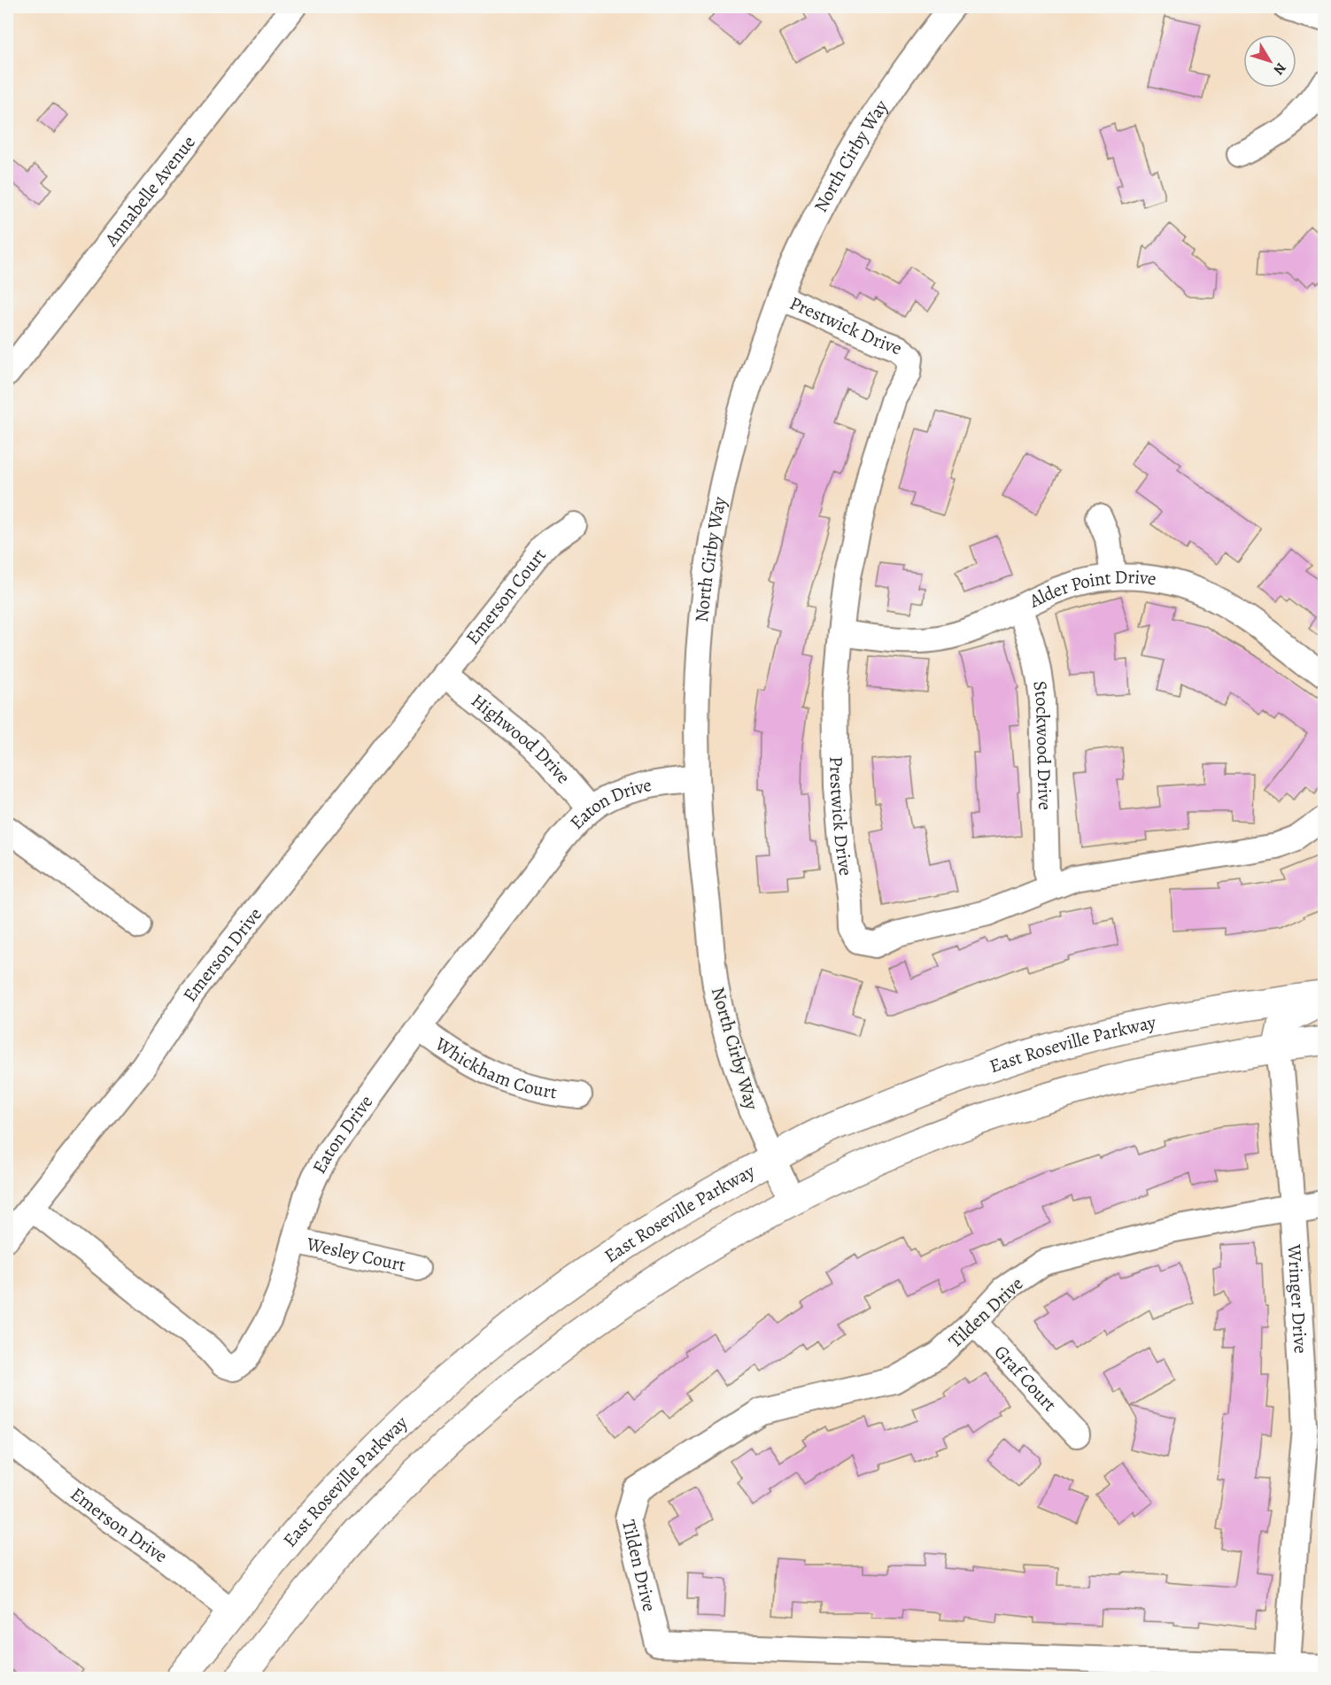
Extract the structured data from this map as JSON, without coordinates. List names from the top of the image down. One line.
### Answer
{"streets":{"main road":["East Roseville Parkway"],"street":["North Cirby Way","Annabelle Avenue","Prestwick Drive","Alder Point Drive","Emerson Court","Highwood Drive","Stockwood Drive","Eaton Drive","Emerson Drive","Whickham Court","Wesley Court","Wringer Drive","Tilden Drive","Graf Court"]},"crossings":[["North Cirby Way","Prestwick Drive"],["North Cirby Way","Eaton Drive"],["North Cirby Way","East Roseville Parkway"],["Prestwick Drive","Alder Point Drive"],["Prestwick Drive","Stockwood Drive"],["Alder Point Drive","Stockwood Drive"],["Emerson Court","Highwood Drive"],["Emerson Court","Emerson Drive"],["Highwood Drive","Eaton Drive"],["Highwood Drive","Emerson Drive"],["Eaton Drive","Emerson Drive"],["Eaton Drive","Whickham Court"],["Eaton Drive","Wesley Court"],["Emerson Drive","East Roseville Parkway"],["Wringer Drive","Tilden Drive"],["Tilden Drive","Graf Court"]],"north":"bottom right"}
